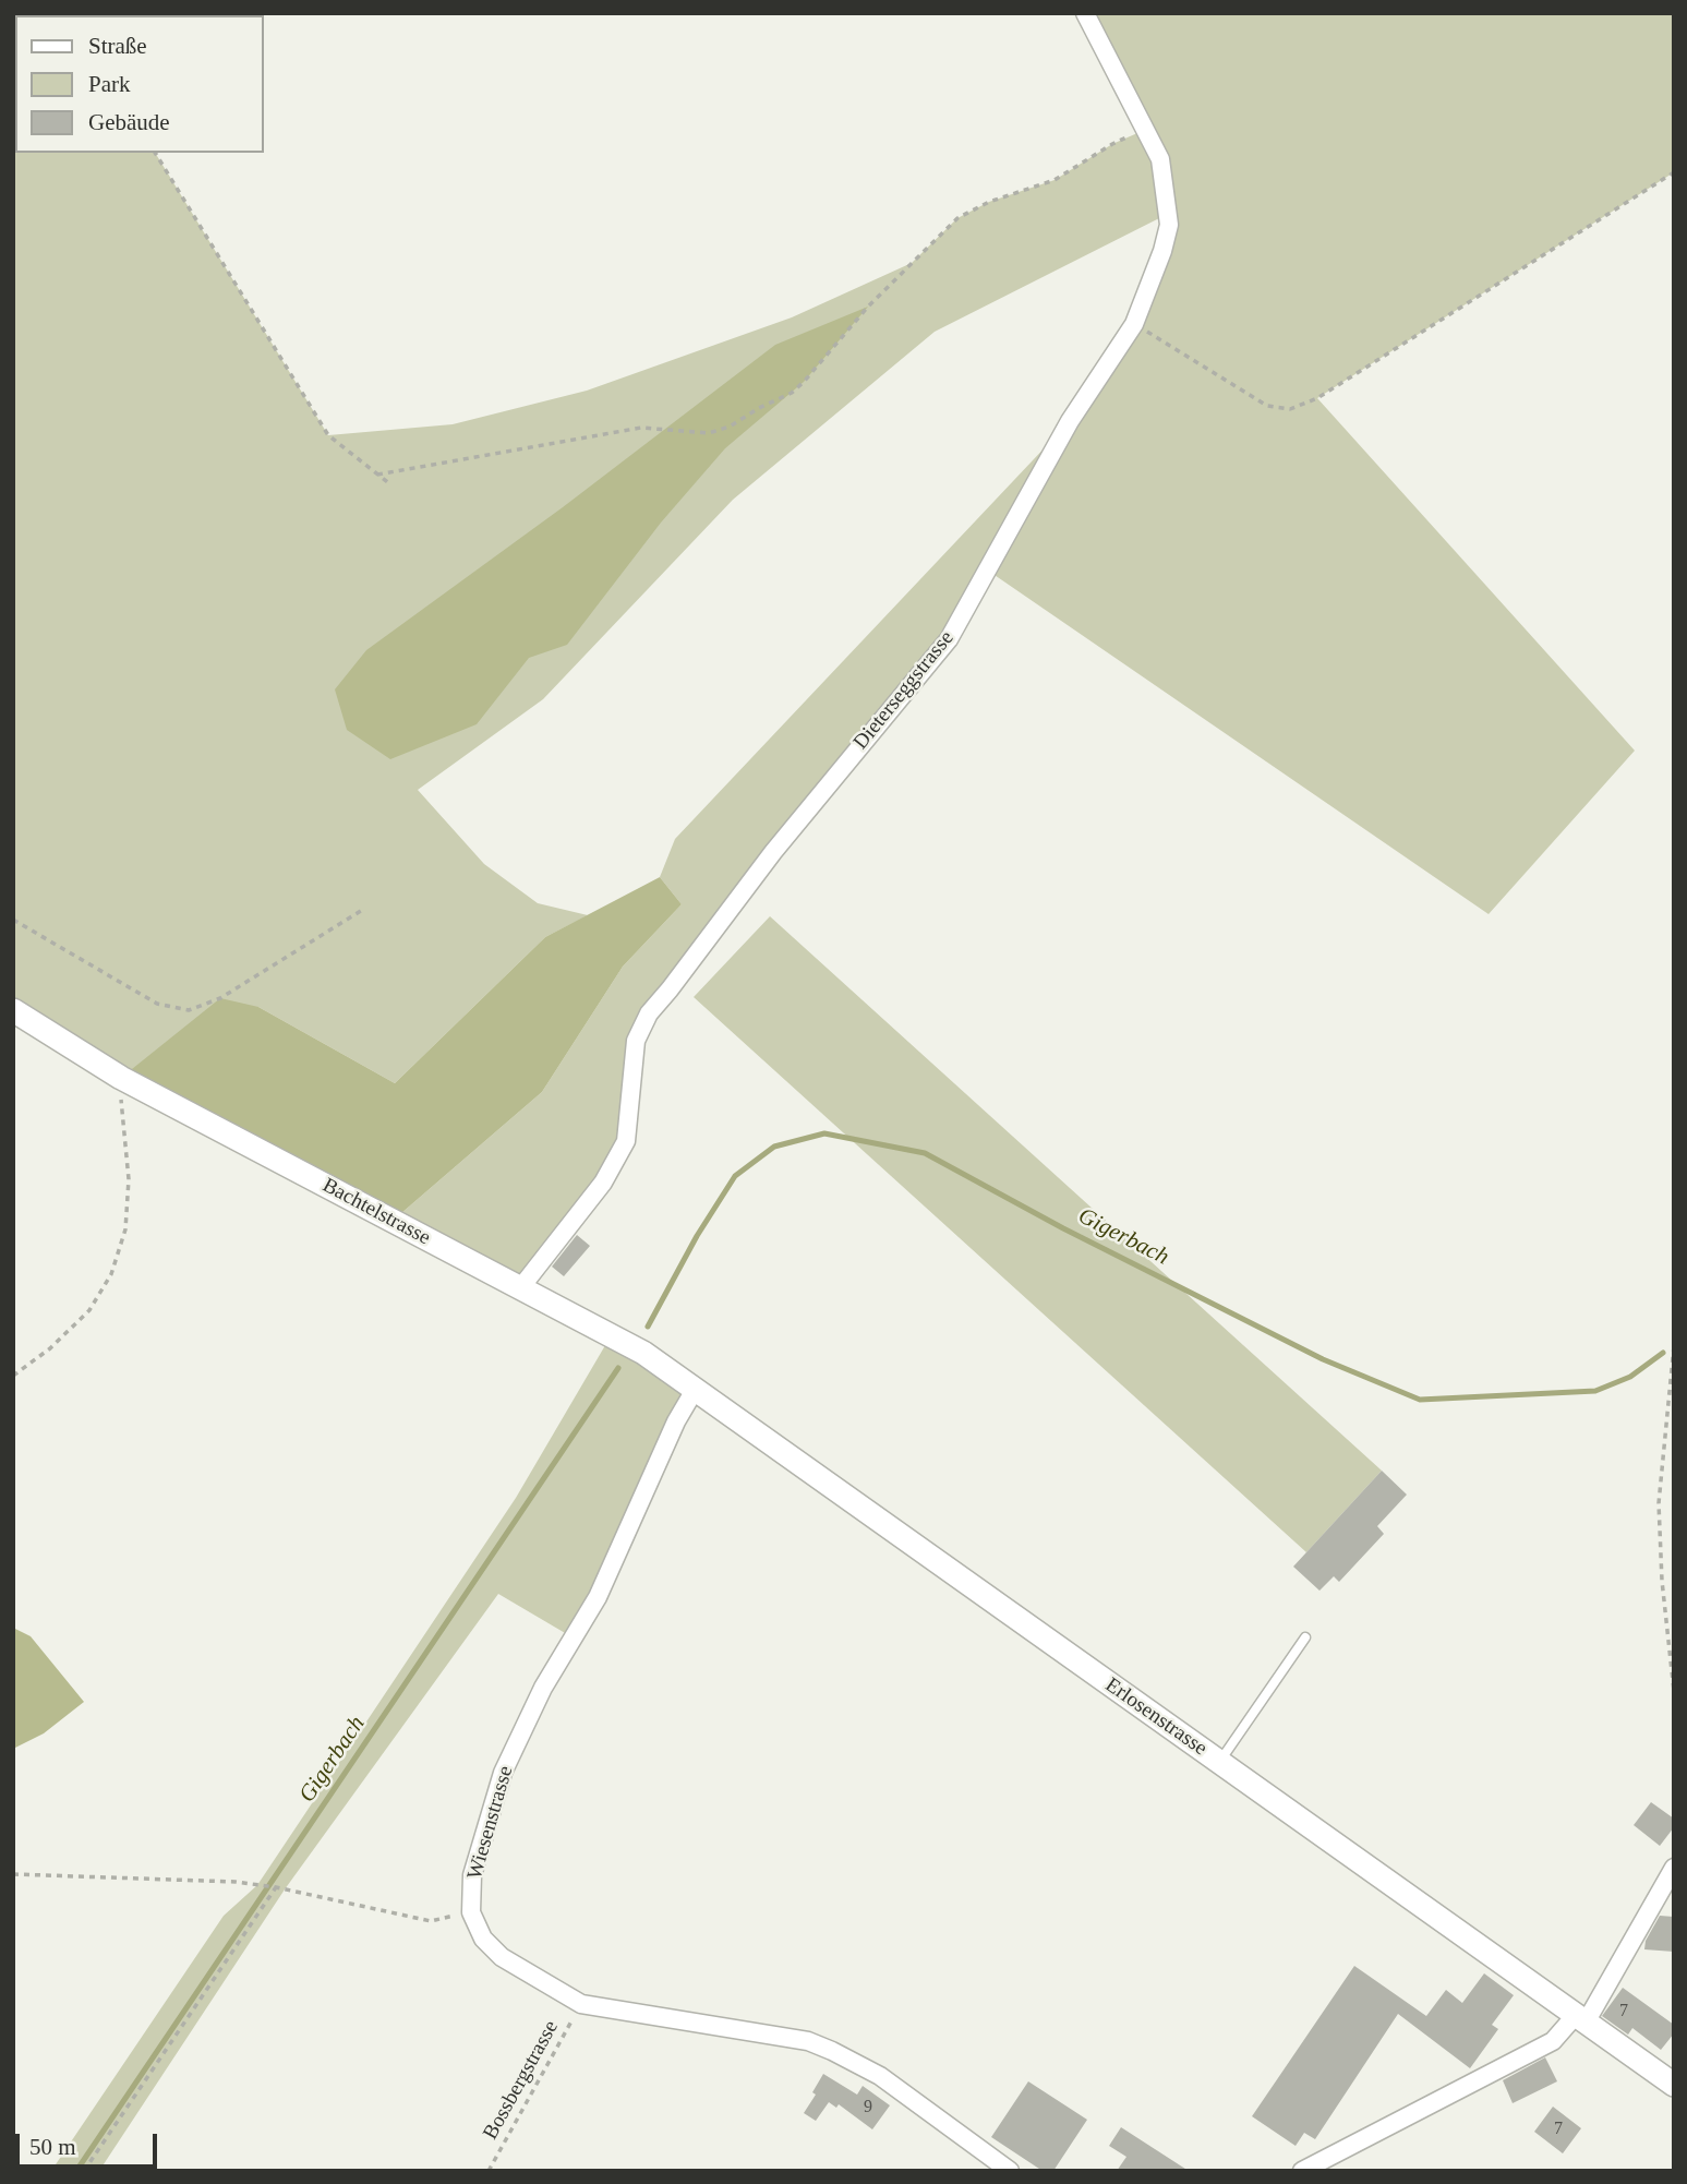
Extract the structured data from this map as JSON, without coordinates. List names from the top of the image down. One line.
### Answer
{"streets":{"street":["Dieterseggstrasse","Bachtelstrasse","Erlosenstrasse","Wiesenstrasse"],"path":["Bossbergstrasse"]},"crossings":[["Dieterseggstrasse","Bachtelstrasse"],["Bachtelstrasse","Erlosenstrasse"],["Bachtelstrasse","Wiesenstrasse"]],"water":["Gigerbach"],"house_numbers":["7","9","7"],"legend":["Straße","Park","Gebäude"],"scale_bar":"50 m"}
